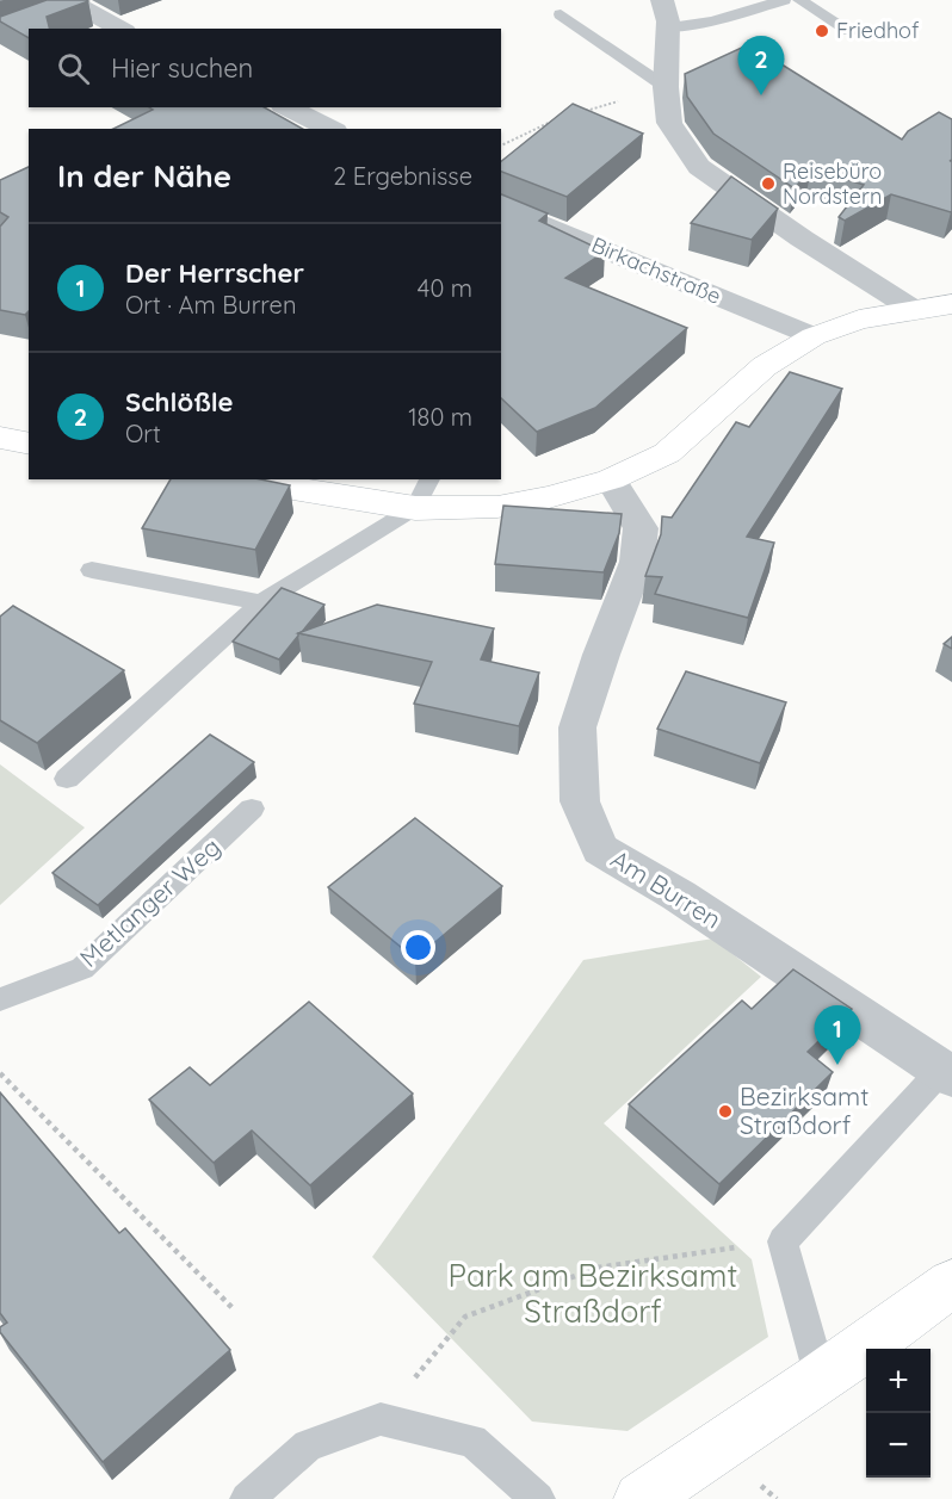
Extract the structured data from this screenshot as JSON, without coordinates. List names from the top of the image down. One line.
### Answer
{"streets":{"street":["Birkachstraße","Am Burren"],"lane":["Metlanger Weg"]},"parks":["Park am Bezirksamt Straßdorf"],"places":["Friedhof","Reisebüro Nordstern","Bezirksamt Straßdorf"],"page":{"search":"Hier suchen","pins":["2","1"],"heading":["In der Nähe","2 Ergebnisse"],"list":[{"mark":"1","name":"Der Herrscher","note":"Ort · Am Burren","value":"40 m"},{"mark":"2","name":"Schlößle","note":"Ort","value":"180 m"}],"map_buttons":["+","−"]}}
